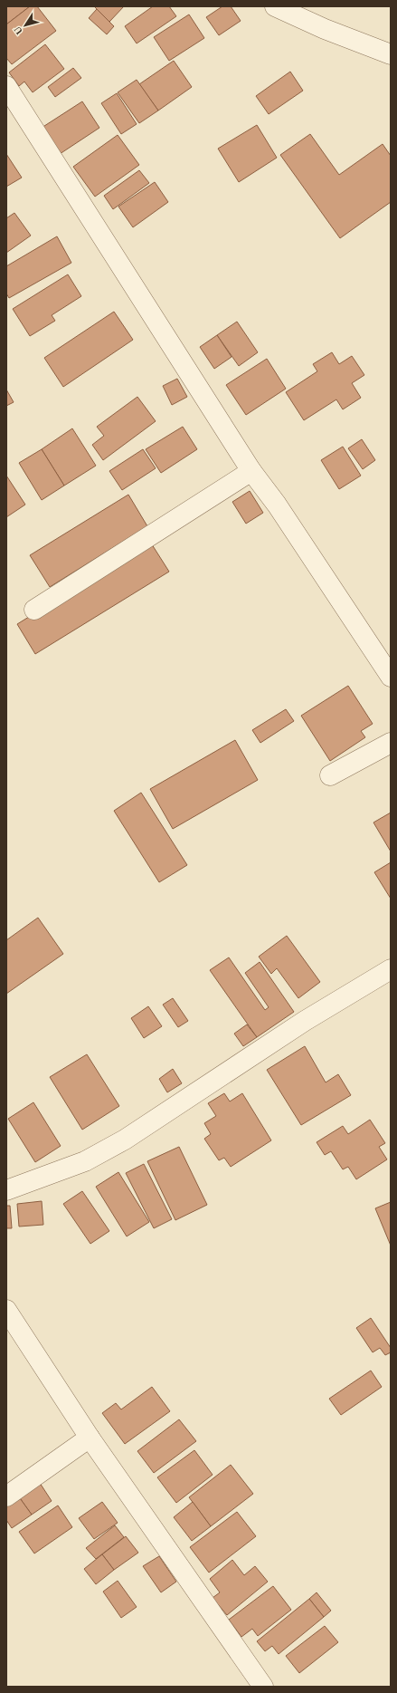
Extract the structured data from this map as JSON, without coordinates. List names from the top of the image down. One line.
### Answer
{"north":"bottom left"}
